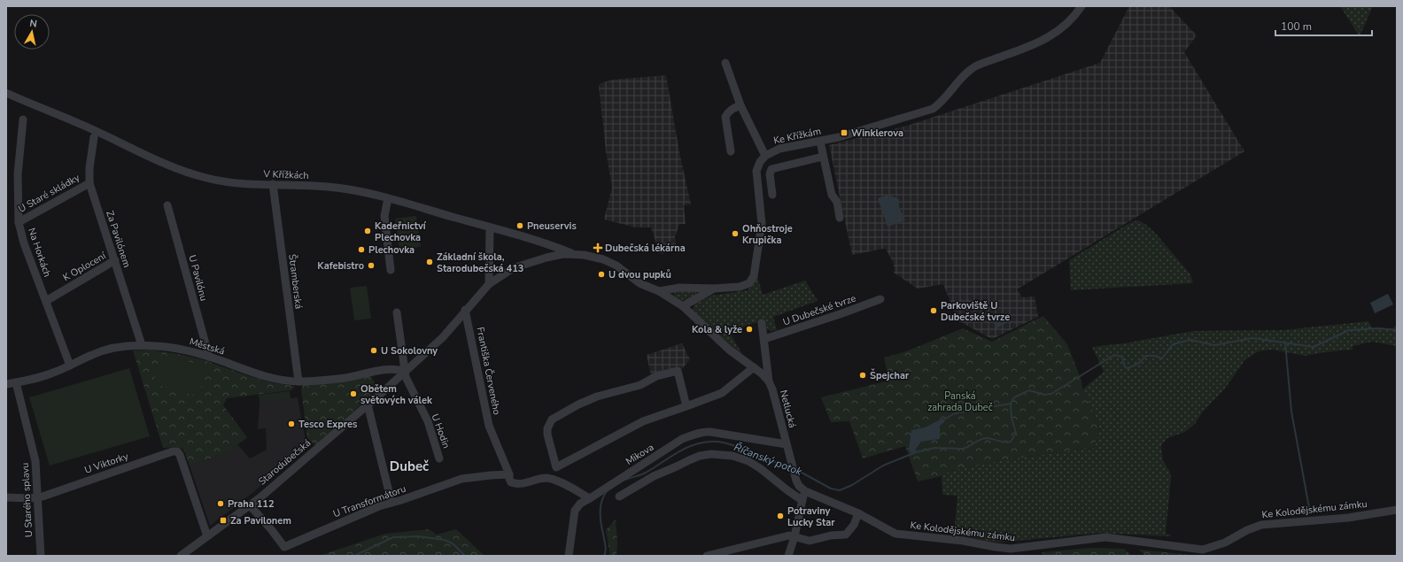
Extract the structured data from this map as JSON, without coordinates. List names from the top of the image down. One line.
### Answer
{"streets":{"street":["Ke Křížkám","V Křížkách","U Staré skládky","Za Pavilónem","Na Horkách","K Oplocení","U Pavilónu","Štramberská","U Dubečské tvrze","Městská","Františka Červeného","Netlucká","U Hodin","Mikova","Starodubečská","U Viktorky","U Starého splavu","U Transformátoru","Ke Kolodějskému zámku"]},"crossings":[["V Křížkách","Štramberská"],["V Křížkách","Starodubečská"],["U Staré skládky","Za Pavilónem"],["U Staré skládky","Na Horkách"],["Za Pavilónem","K Oplocení"],["Za Pavilónem","Městská"],["Na Horkách","K Oplocení"],["Na Horkách","Městská"],["U Pavilónu","Městská"],["Štramberská","Městská"],["Městská","U Hodin"],["Městská","Starodubečská"],["Městská","U Starého splavu"],["Františka Červeného","Starodubečská"],["Františka Červeného","U Transformátoru"],["Netlucká","Mikova"],["Netlucká","Starodubečská"],["Netlucká","Ke Kolodějskému zámku"],["U Hodin","Starodubečská"],["Starodubečská","U Viktorky"],["Starodubečská","U Transformátoru"],["U Viktorky","U Starého splavu"]],"districts":["Dubeč"],"water":["Říčanský potok"],"parks":["Panská zahrada Dubeč"],"places":{"transit":["Winklerova","Za Pavilonem"],"other":["Pneuservis","Kadeřnictví Plechovka","Ohňostroje Krupička","Plechovka","Základní škola, Starodubečská 413","Kafebistro","U dvou pupků","Parkoviště U Dubečské tvrze","Kola & lyže","U Sokolovny","Špejchar","Obětem světových válek","Tesco Expres","Praha 112","Potraviny Lucky Star"],"health":["Dubečská lékárna"]},"scale_bar":"100 m","north":"top"}
